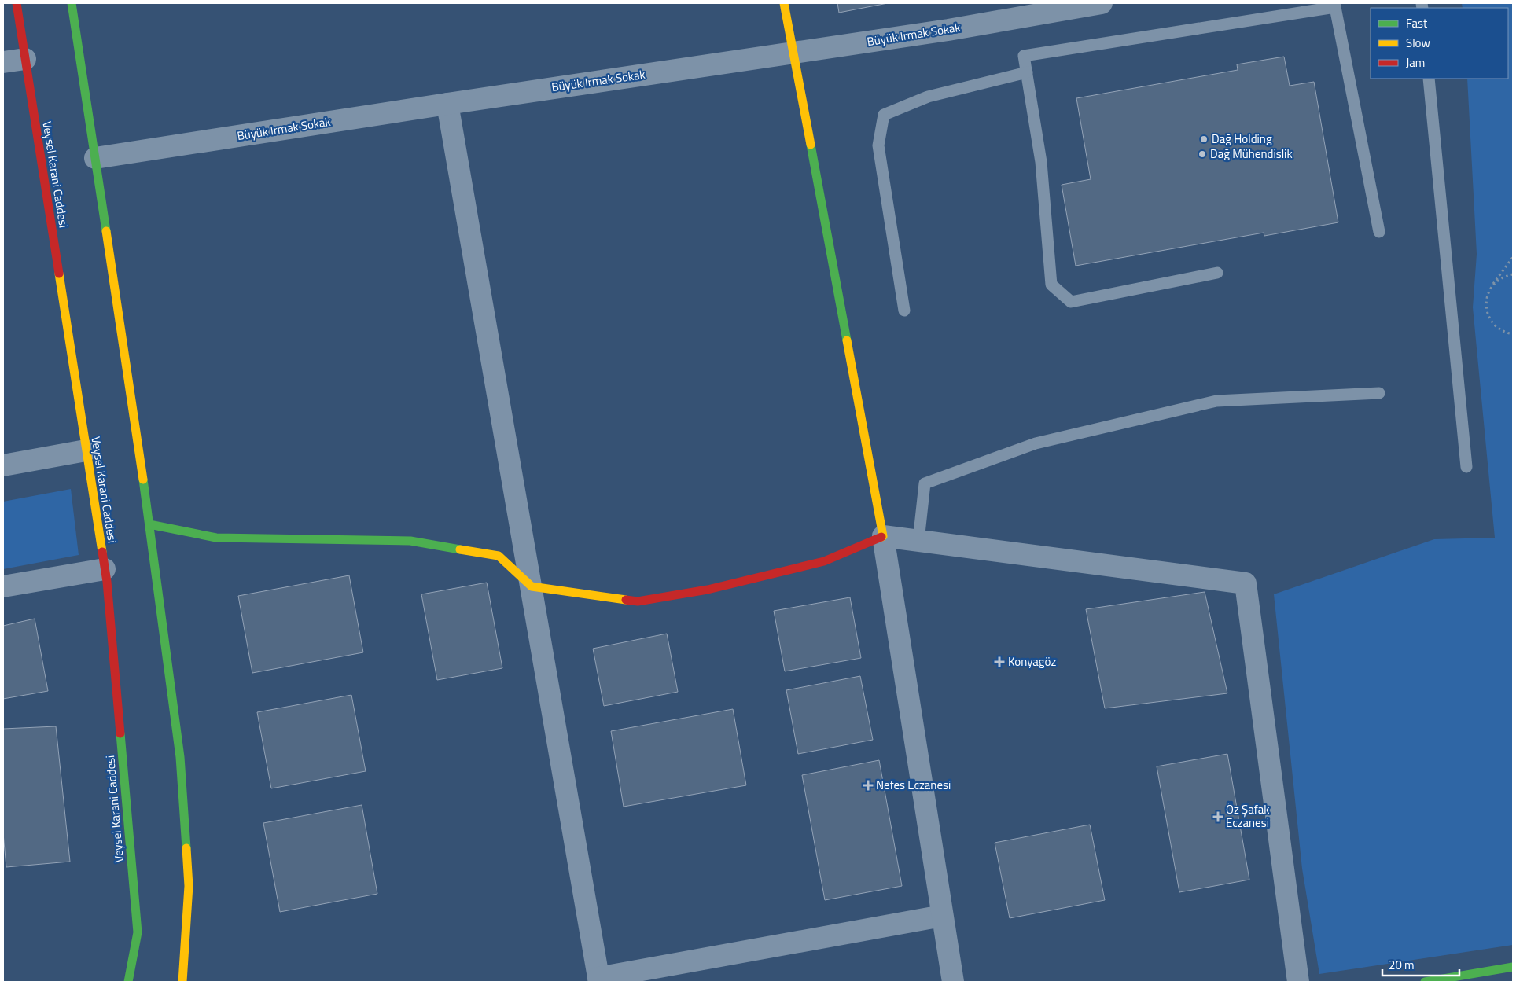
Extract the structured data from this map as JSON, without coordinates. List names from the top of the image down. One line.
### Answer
{"streets":{"main road":["Veysel Karani Caddesi"],"street":["Büyük Irmak Sokak"]},"places":{"other":["Dağ Holding","Dağ Mühendislik"],"health":["Konyagöz","Nefes Eczanesi","Öz Şafak Eczanesi"]},"legend":["Fast","Slow","Jam"],"scale_bar":"20 m"}
